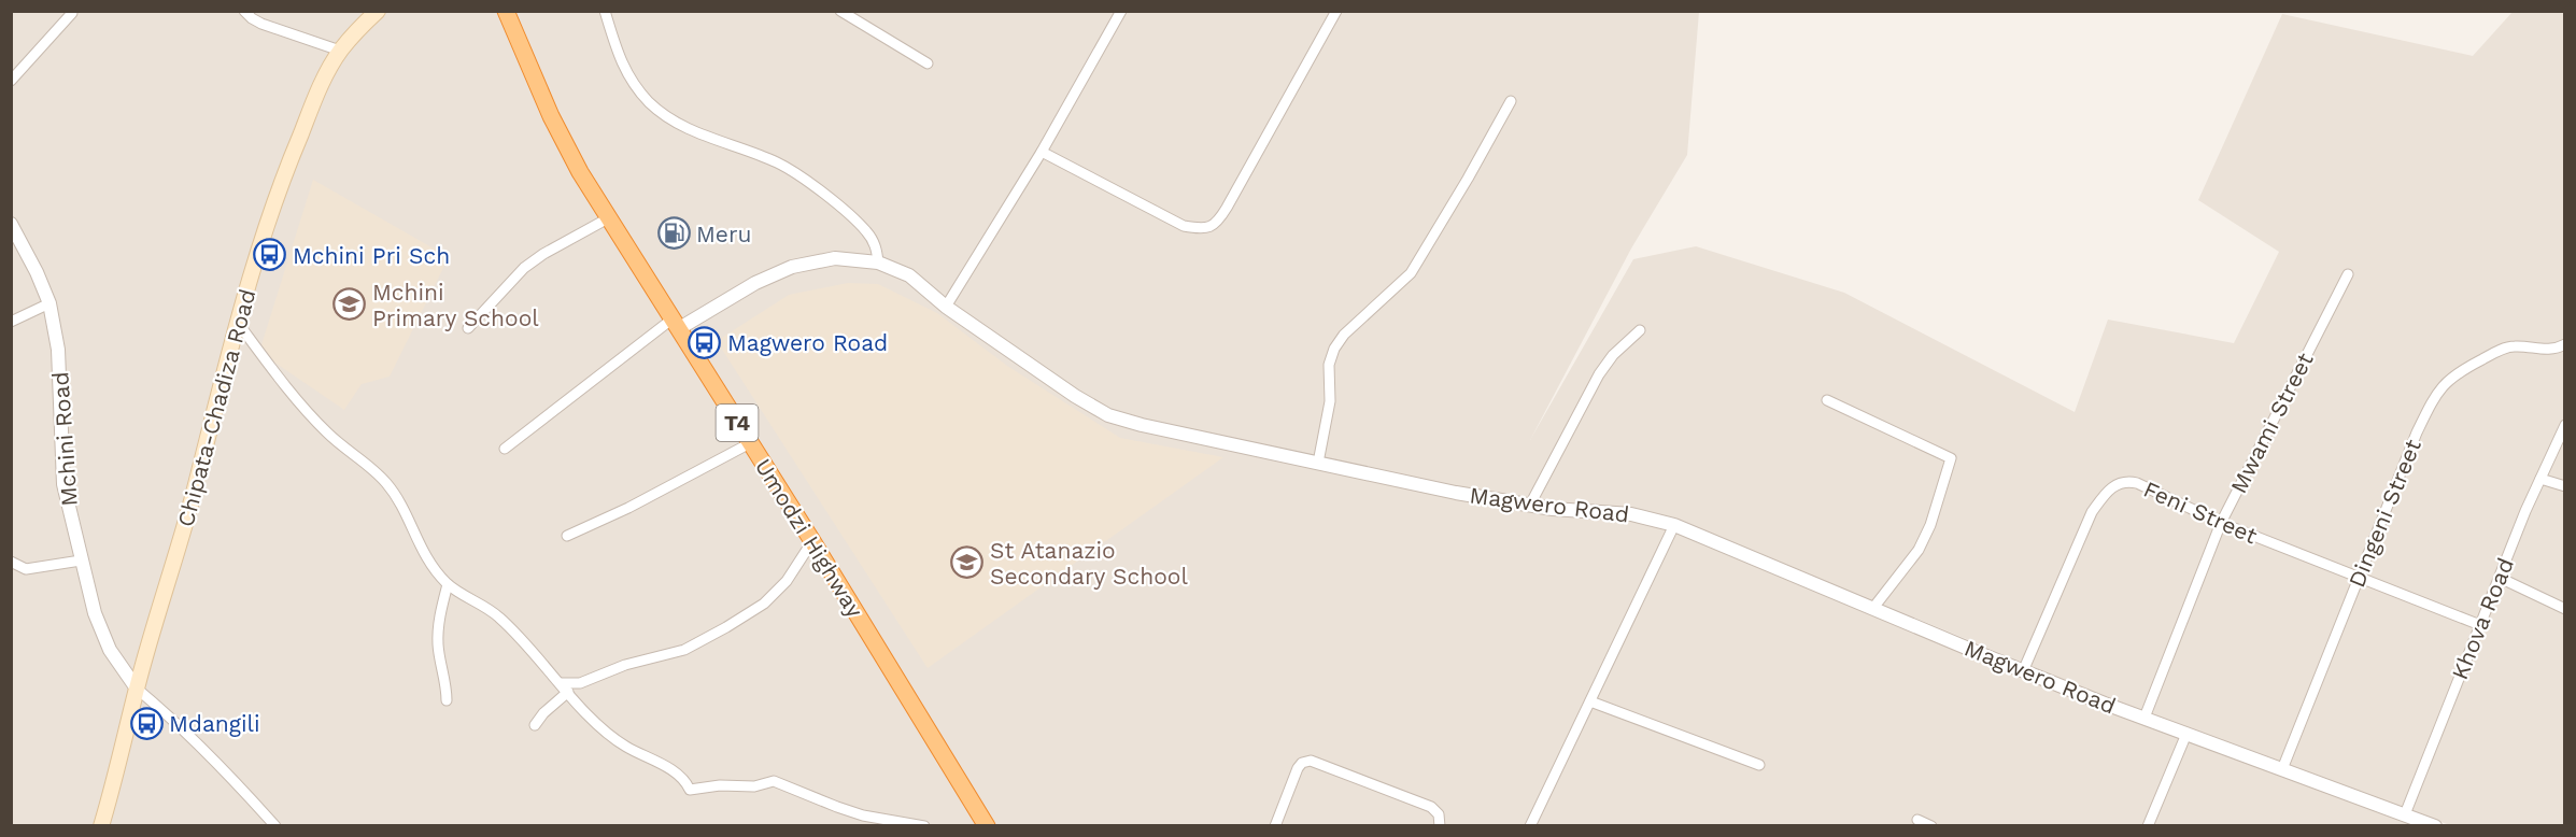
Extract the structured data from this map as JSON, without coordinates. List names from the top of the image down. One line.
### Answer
{"streets":{"highway":["T4","Umodzi Highway"],"main road":["Chipata-Chadiza Road"],"street":["Mwami Street","Mchini Road","Magwero Road","Feni Street","Dingeni Street","Khova Road"]},"crossings":[["Chipata-Chadiza Road","Mchini Road"],["Mwami Street","Magwero Road"],["Mwami Street","Feni Street"],["Magwero Road","Feni Street"],["Magwero Road","Dingeni Street"],["Magwero Road","Umodzi Highway"],["Magwero Road","Khova Road"],["Feni Street","Dingeni Street"],["Feni Street","Khova Road"]],"places":{"fuel station":["Meru"],"bus stop":["Mchini Pri Sch","Magwero Road","Mdangili"],"school or university":["Mchini Primary School","St Atanazio Secondary School"]}}
